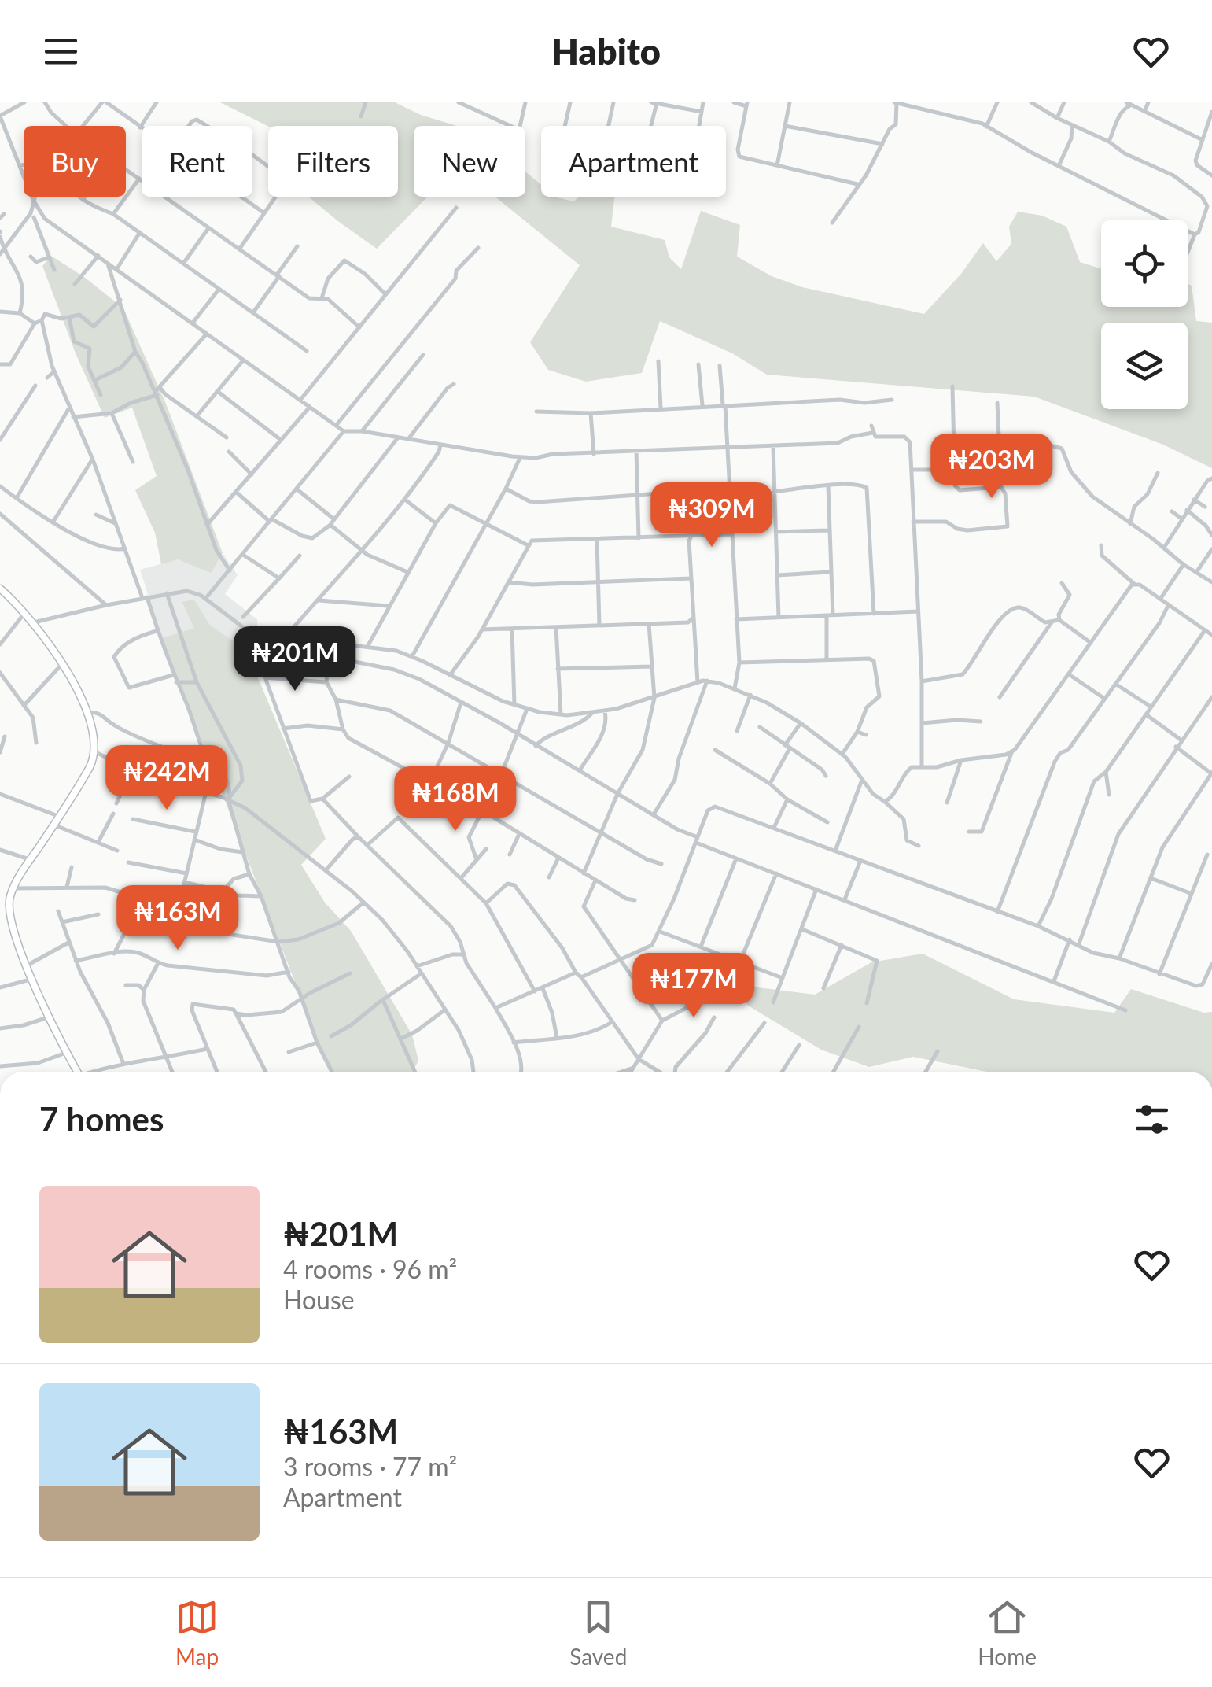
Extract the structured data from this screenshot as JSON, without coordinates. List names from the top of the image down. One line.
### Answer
{"page":{"header":"Habito","chip":["Buy","Rent","Filters","New","Apartment"],"price":["₦203M","₦309M","₦201M","₦242M","₦168M","₦163M","₦177M"],"heading":"7 homes","list":[{"name":"₦201M","note":"4 rooms · 96 m² · House"},{"name":"₦163M","note":"3 rooms · 77 m² · Apartment"}],"tabs":["Map","Saved","Home"]}}
